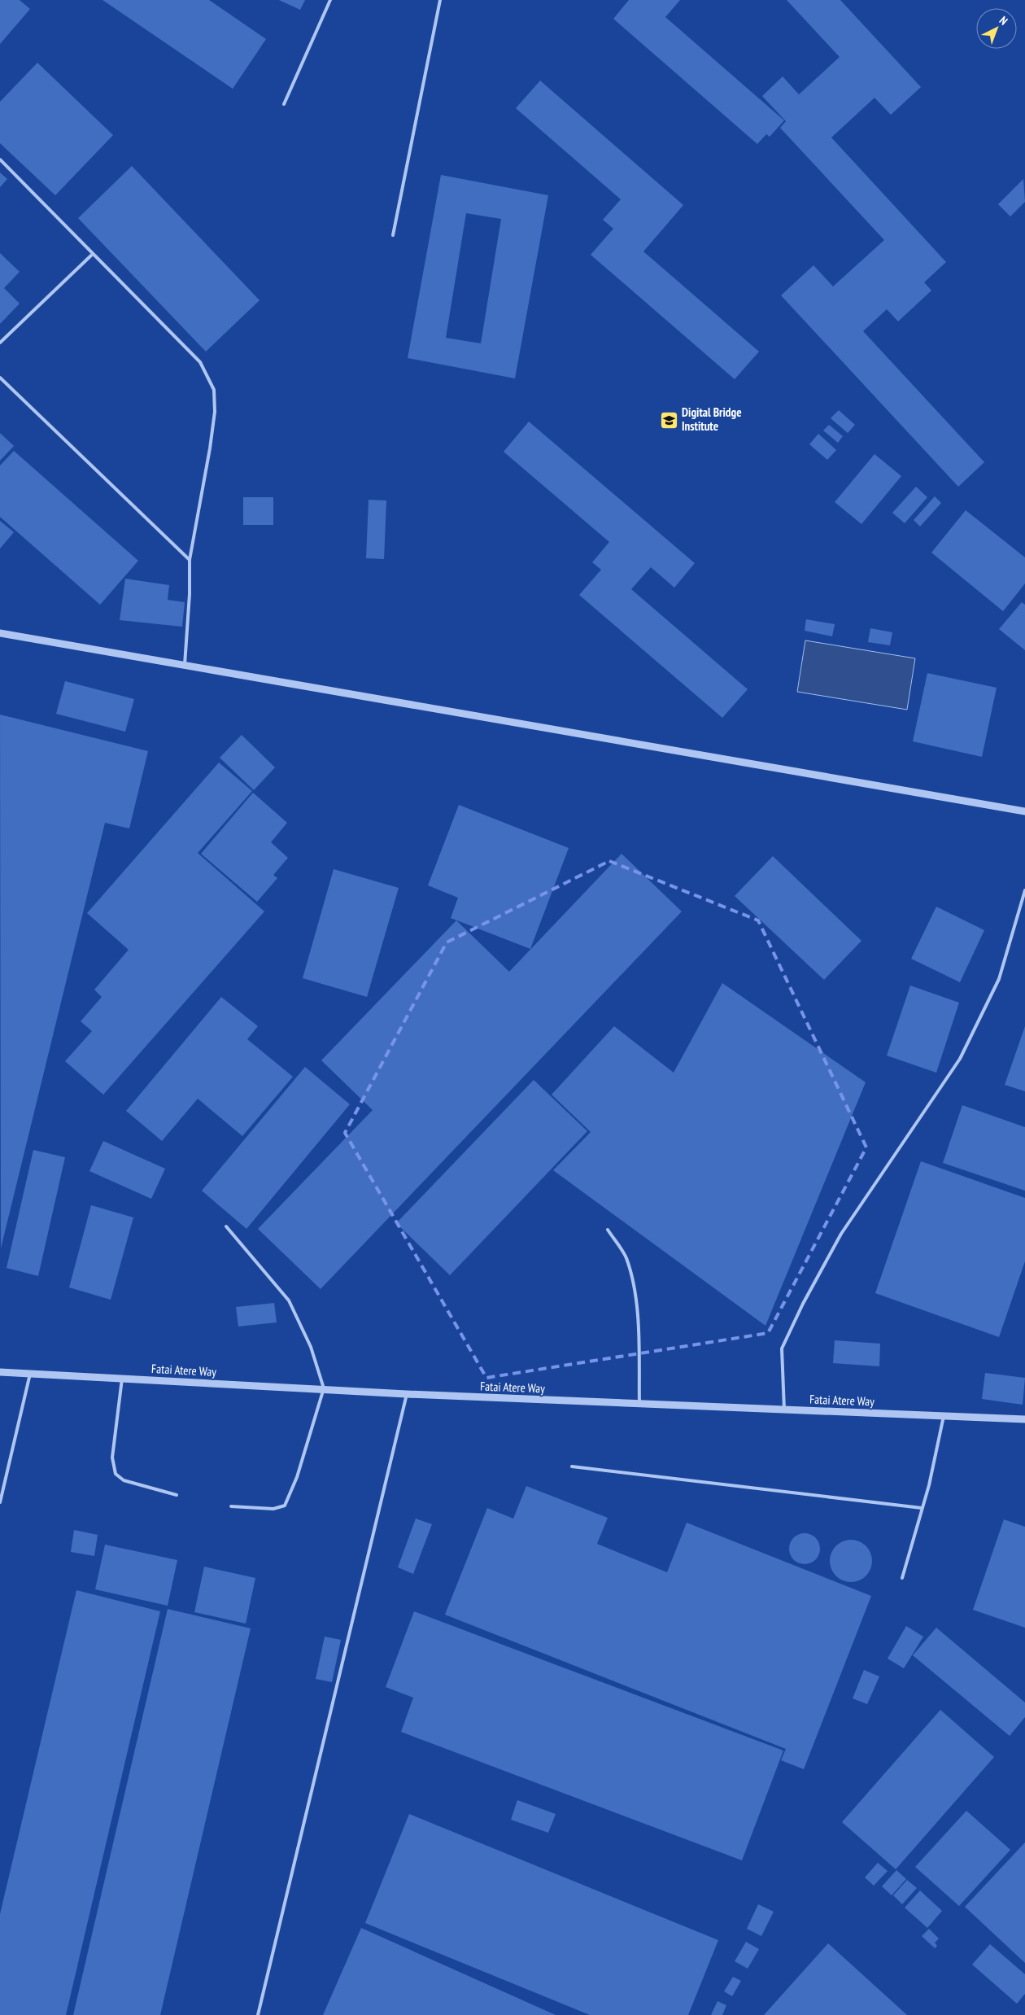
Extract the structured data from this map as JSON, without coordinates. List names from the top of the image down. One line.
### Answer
{"streets":{"street":["Fatai Atere Way"]},"places":{"school or university":["Digital Bridge Institute"]},"north":"top right"}
